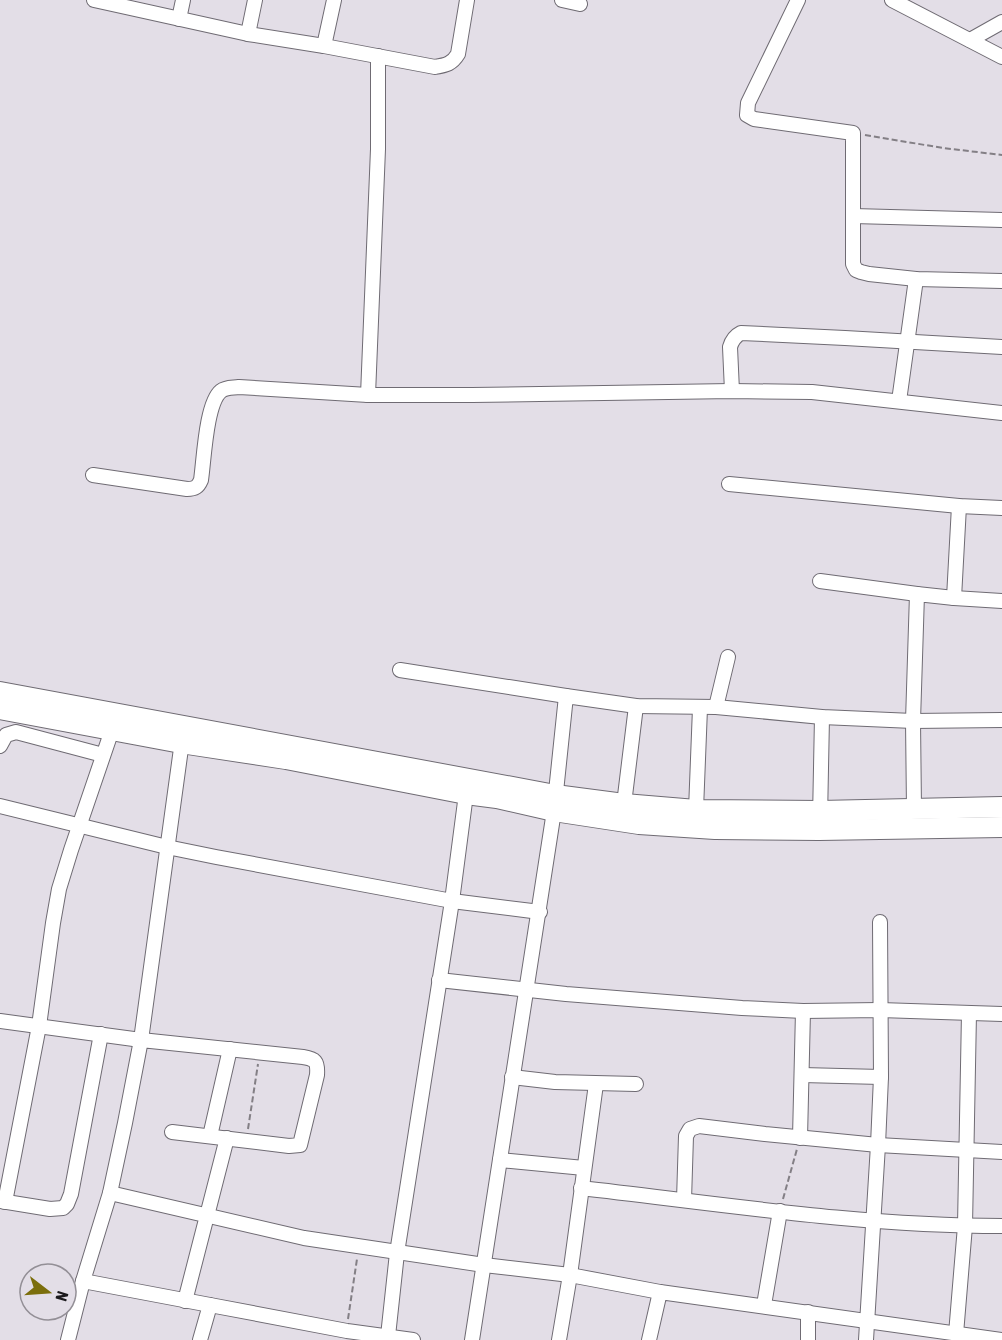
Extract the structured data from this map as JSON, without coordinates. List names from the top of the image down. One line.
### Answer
{"north":"right"}
